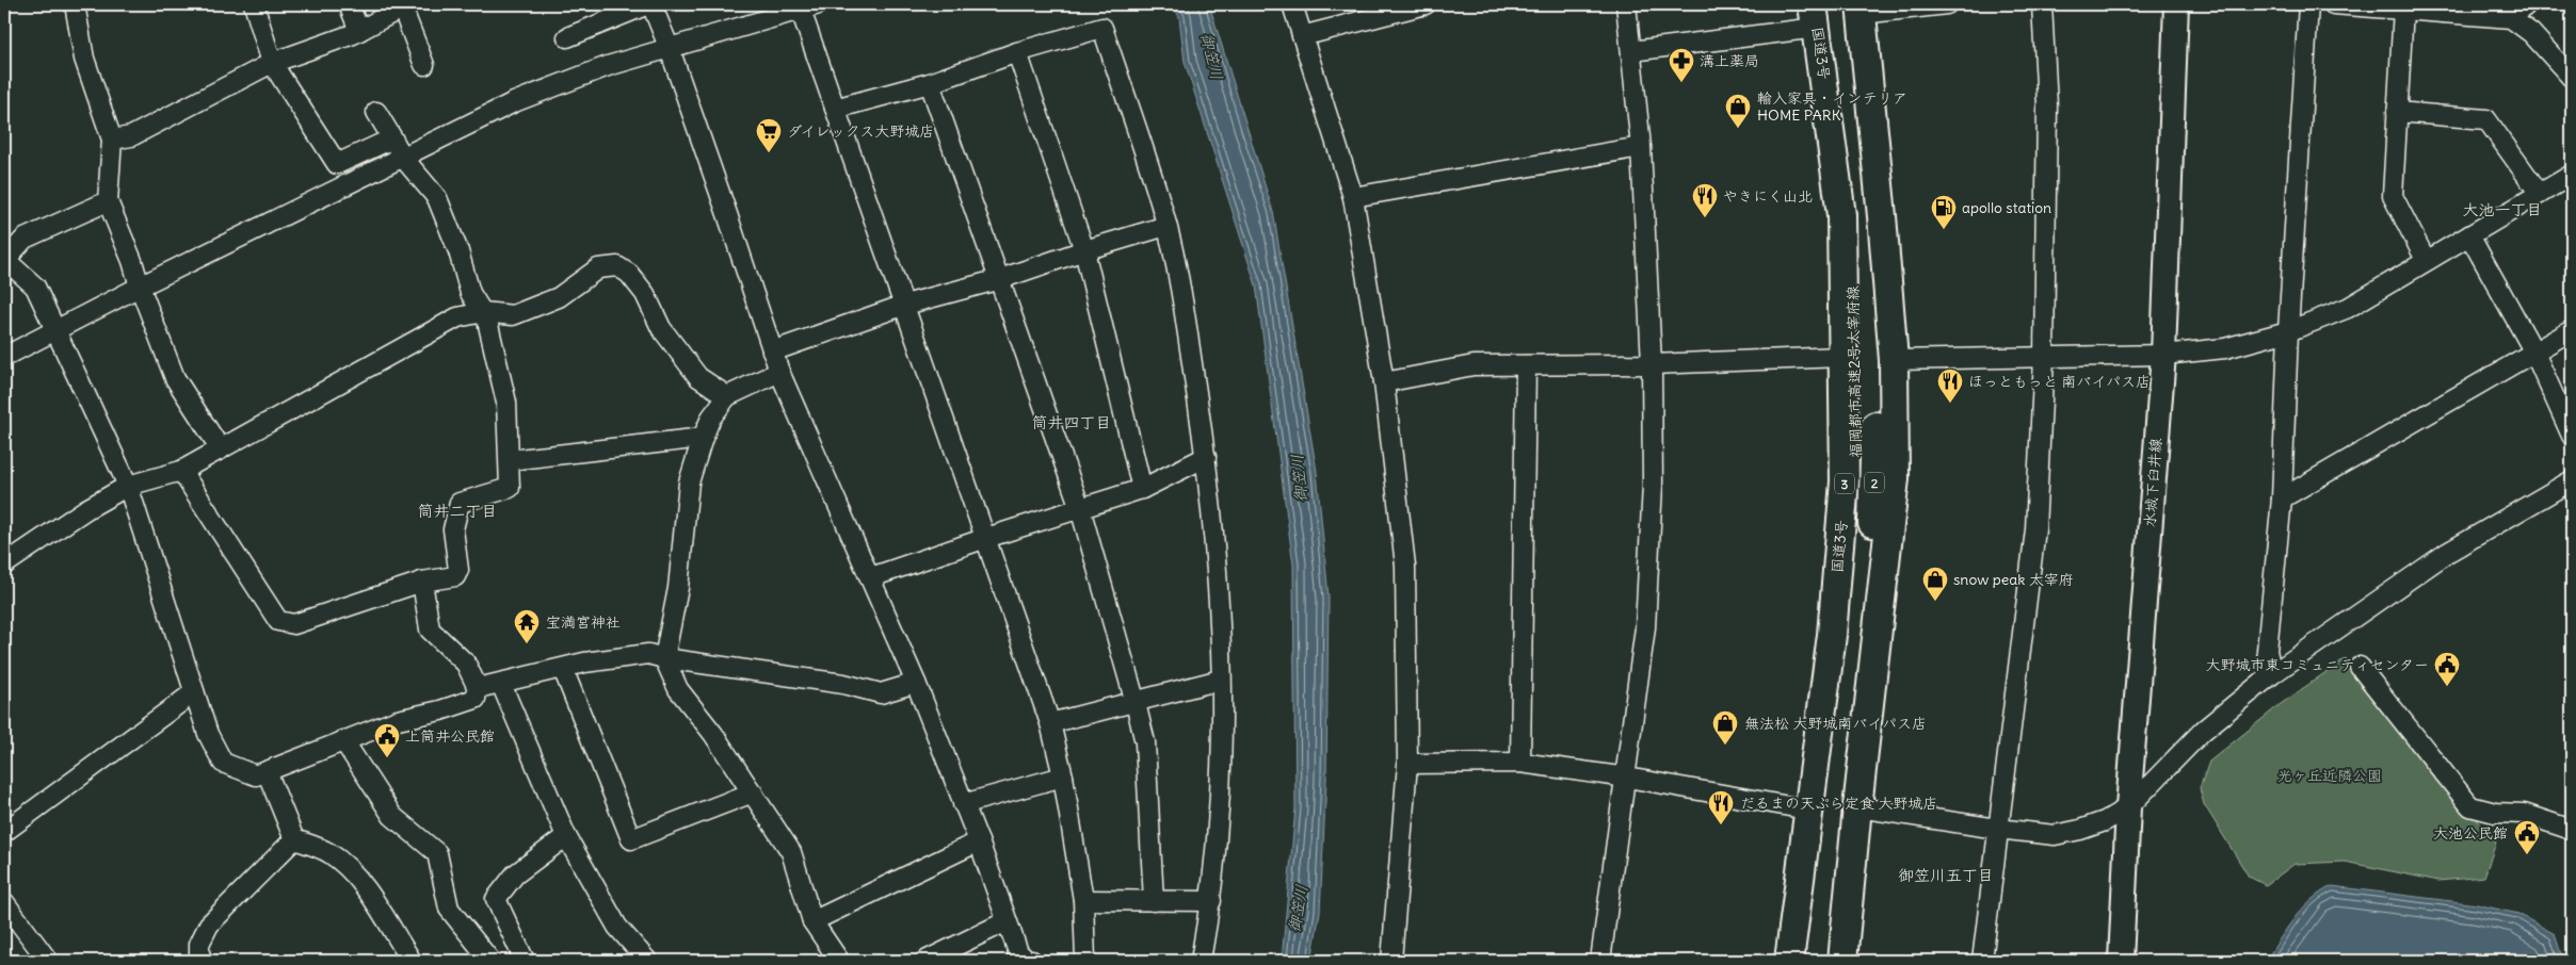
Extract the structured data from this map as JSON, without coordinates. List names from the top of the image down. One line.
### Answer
{"streets":{"highway":["国道3号","福岡都市高速2号太宰府線","2","3"],"main road":["水城下臼井線"]},"crossings":[["国道3号","福岡都市高速2号太宰府線"]],"districts":["大池一丁目","筒井四丁目","筒井二丁目","御笠川五丁目"],"water":["御笠川"],"parks":["光ヶ丘近隣公園"],"places":{"pharmacy":["溝上薬局"],"shop":["輸入家具・インテリア HOME PARK","snow peak 太宰府","無法松 大野城南バイパス店"],"supermarket":["ダイレックス大野城店"],"restaurant":["やきにく山北","ほっともっと 南バイパス店","だるまの天ぷら定食 大野城店"],"fuel station":["apollo station"],"temple":["宝満宮神社"],"public building":["大野城市東コミュニティセンター","上筒井公民館","大池公民館"]}}
